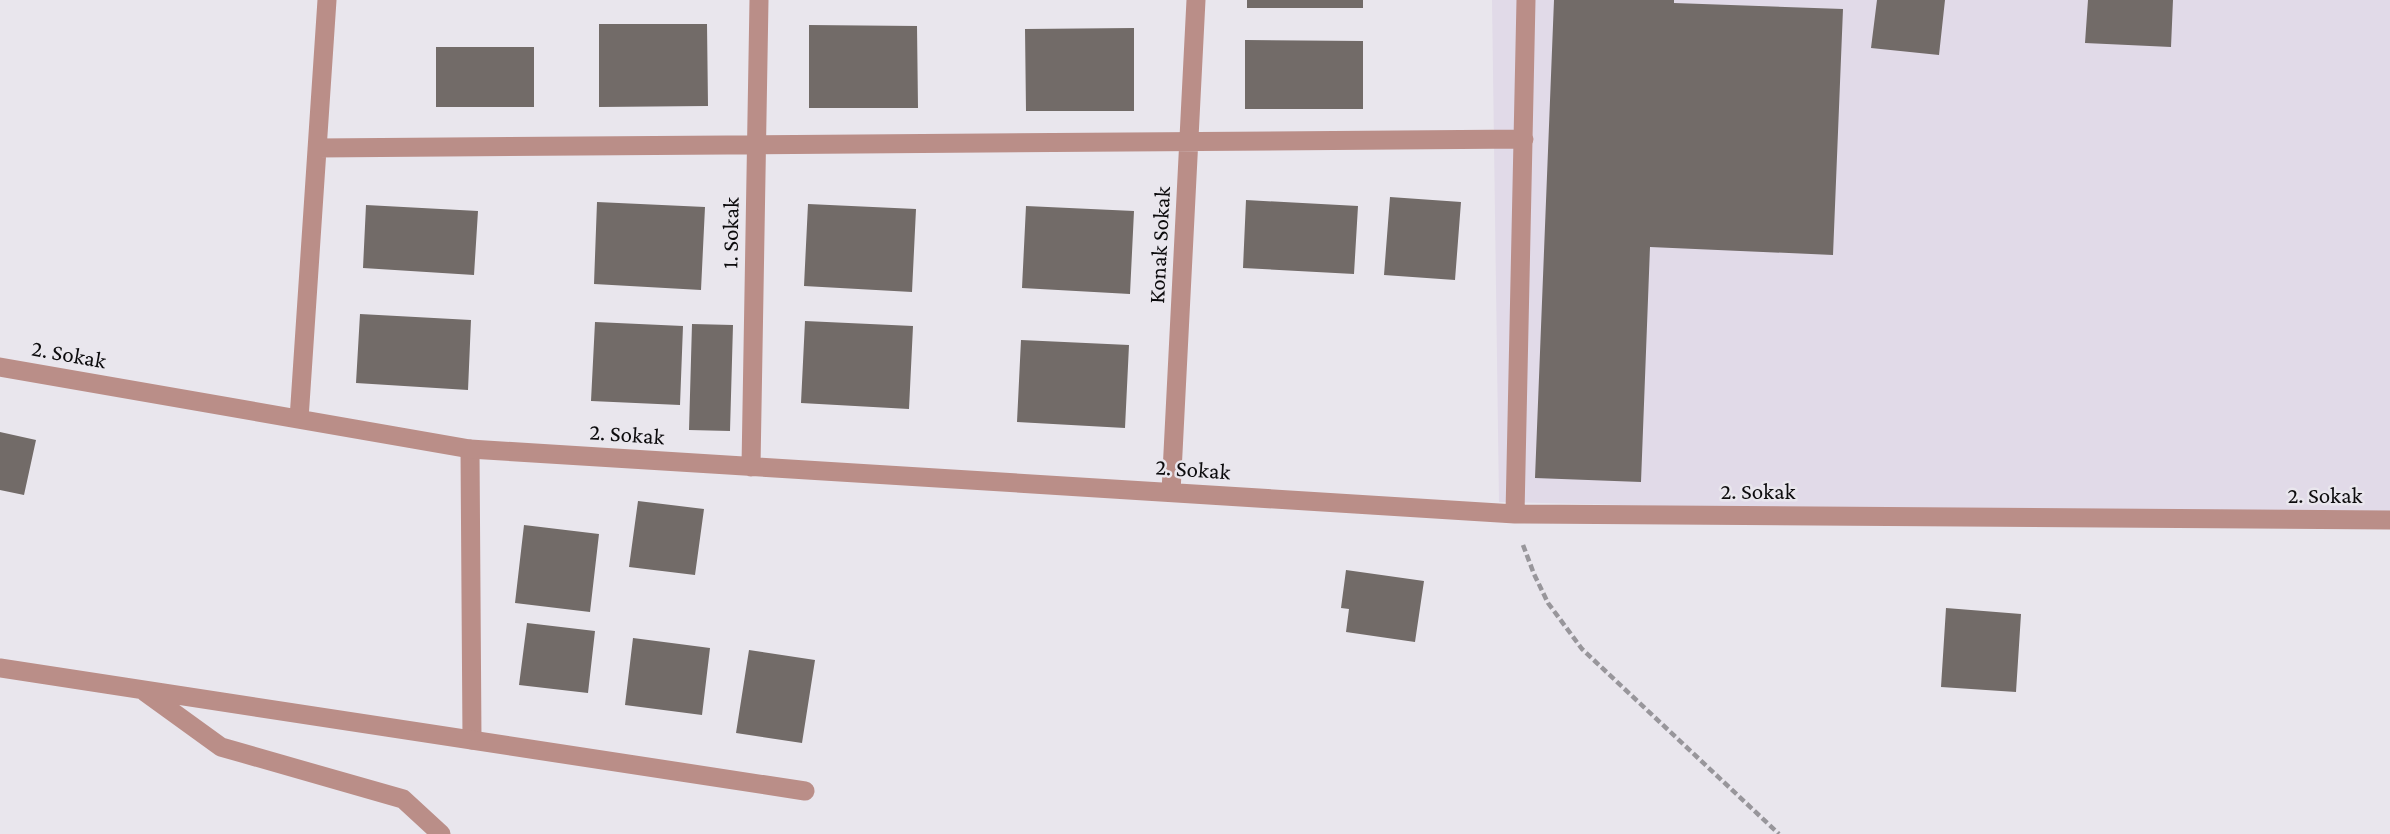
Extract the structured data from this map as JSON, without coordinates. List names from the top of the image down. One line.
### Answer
{"streets":{"street":["1. Sokak","Konak Sokak","2. Sokak"]},"crossings":[["1. Sokak","2. Sokak"],["Konak Sokak","2. Sokak"]]}
